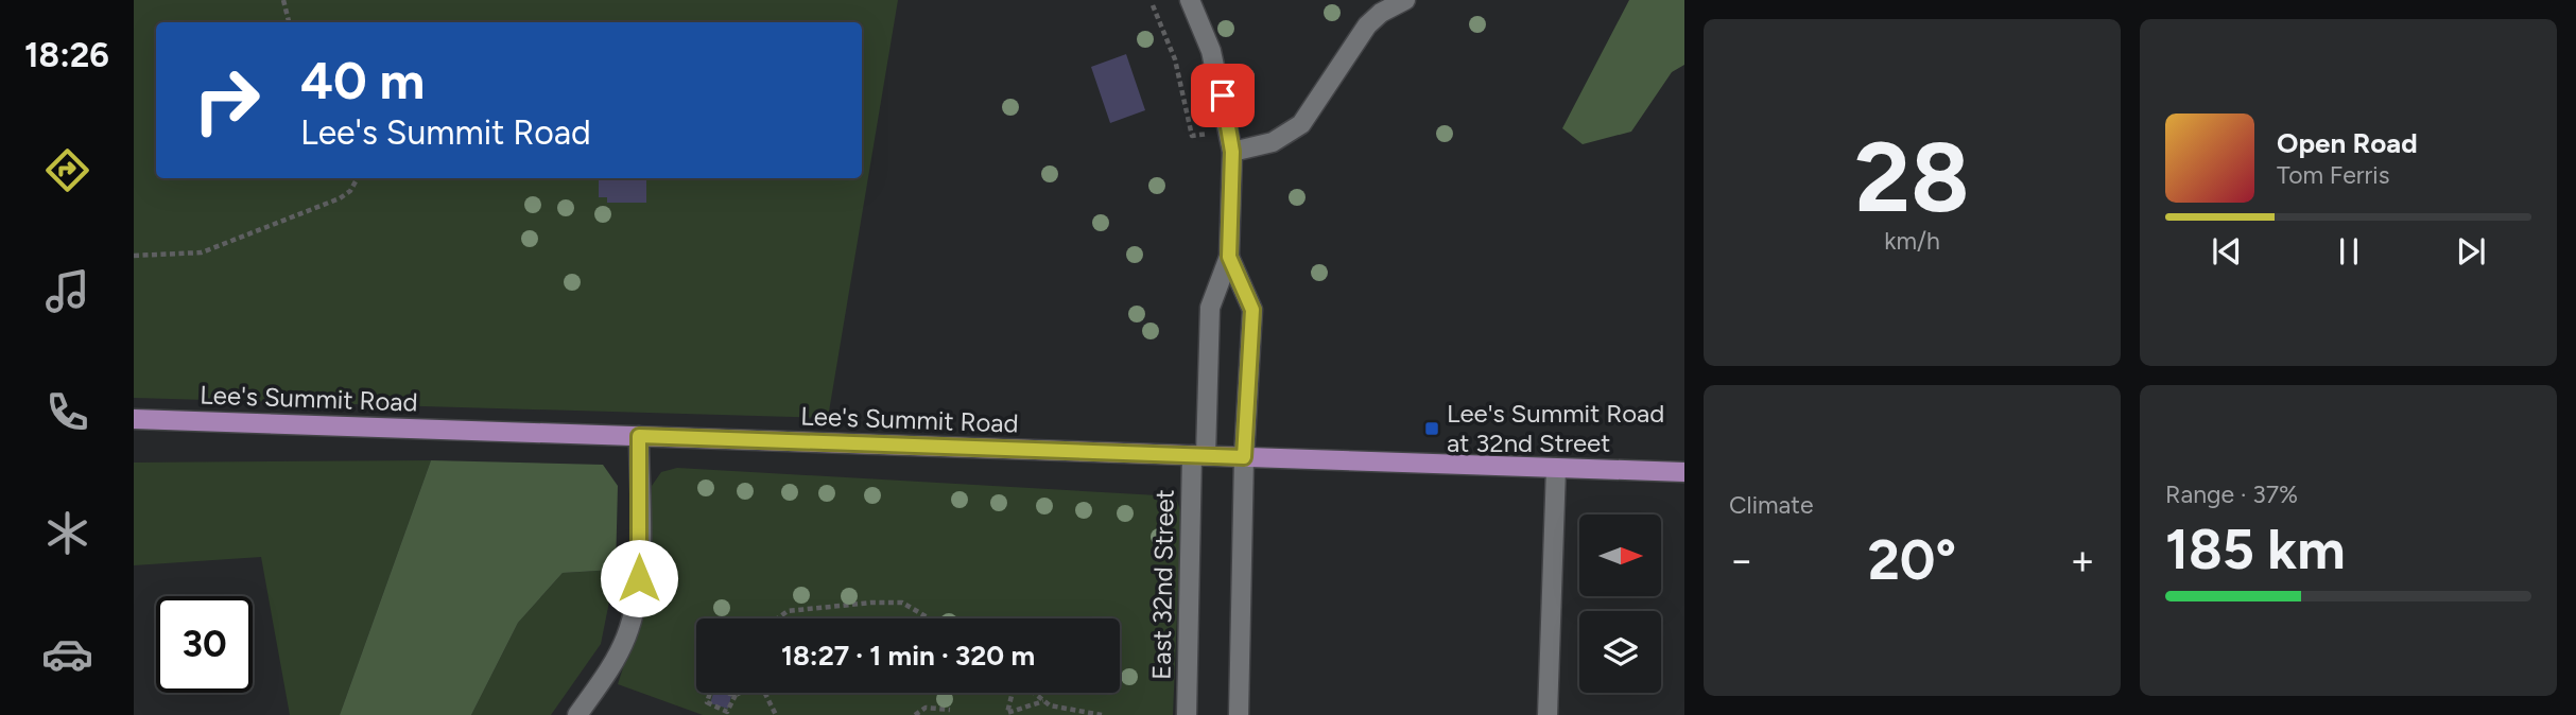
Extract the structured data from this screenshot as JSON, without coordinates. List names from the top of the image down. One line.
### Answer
{"streets":{"main road":["Lee's Summit Road"],"street":["East 32nd Street"]},"crossings":[["Lee's Summit Road","East 32nd Street"]],"places":{"transit":["Lee's Summit Road at 32nd Street"]},"north":"right","page":{"tabs":"18:26","tile":[["28","km/h"],"Climate",["Range · 37%","185 km"]],"turn":["40 m","Lee's Summit Road"],"song":["Open Road","Tom Ferris"],"heat":["−","20°","+"],"limit":"30","trip":"18:27 · 1 min · 320 m"}}
